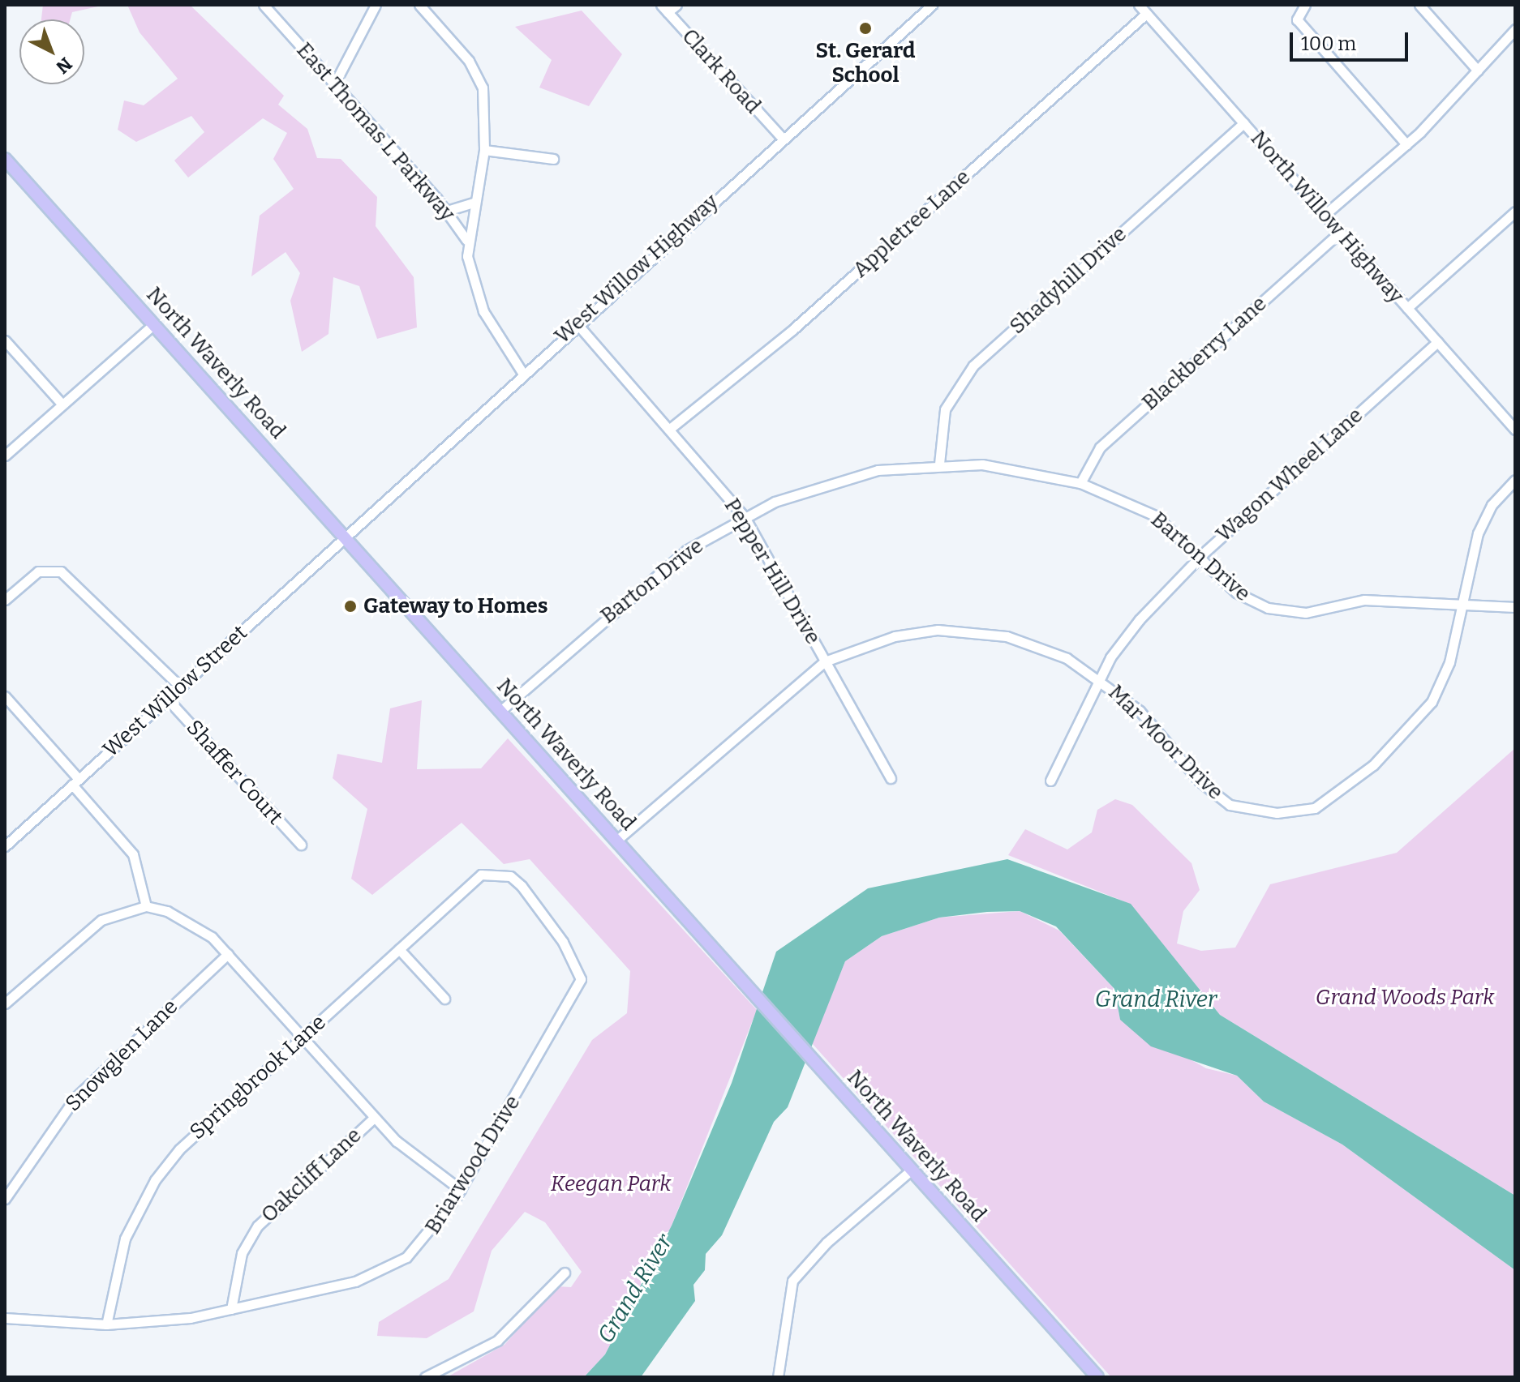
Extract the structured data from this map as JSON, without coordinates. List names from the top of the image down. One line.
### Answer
{"streets":{"main road":["North Waverly Road"],"street":["Clark Road","East Thomas L Parkway","North Willow Highway","Appletree Lane","West Willow Highway","Shadyhill Drive","Blackberry Lane","Wagon Wheel Lane","Barton Drive","Pepper Hill Drive","West Willow Street","Mar Moor Drive","Shaffer Court","Snowglen Lane","Springbrook Lane","Briarwood Drive","Oakcliff Lane"]},"crossings":[["Clark Road","West Willow Highway"],["East Thomas L Parkway","West Willow Highway"],["North Willow Highway","Appletree Lane"],["North Willow Highway","Shadyhill Drive"],["North Willow Highway","Blackberry Lane"],["North Willow Highway","Wagon Wheel Lane"],["Appletree Lane","Pepper Hill Drive"],["West Willow Highway","North Waverly Road"],["West Willow Highway","Pepper Hill Drive"],["West Willow Highway","West Willow Street"],["Shadyhill Drive","Barton Drive"],["Blackberry Lane","Barton Drive"],["North Waverly Road","Barton Drive"],["North Waverly Road","West Willow Street"],["North Waverly Road","Mar Moor Drive"],["Wagon Wheel Lane","Barton Drive"],["Wagon Wheel Lane","Mar Moor Drive"],["Barton Drive","Pepper Hill Drive"],["Barton Drive","Mar Moor Drive"],["Pepper Hill Drive","Mar Moor Drive"],["West Willow Street","Shaffer Court"],["Springbrook Lane","Briarwood Drive"],["Briarwood Drive","Oakcliff Lane"]],"water":["Grand River"],"parks":["Grand Woods Park","Keegan Park"],"places":["St. Gerard School","Gateway to Homes"],"scale_bar":"100 m","north":"bottom right"}
